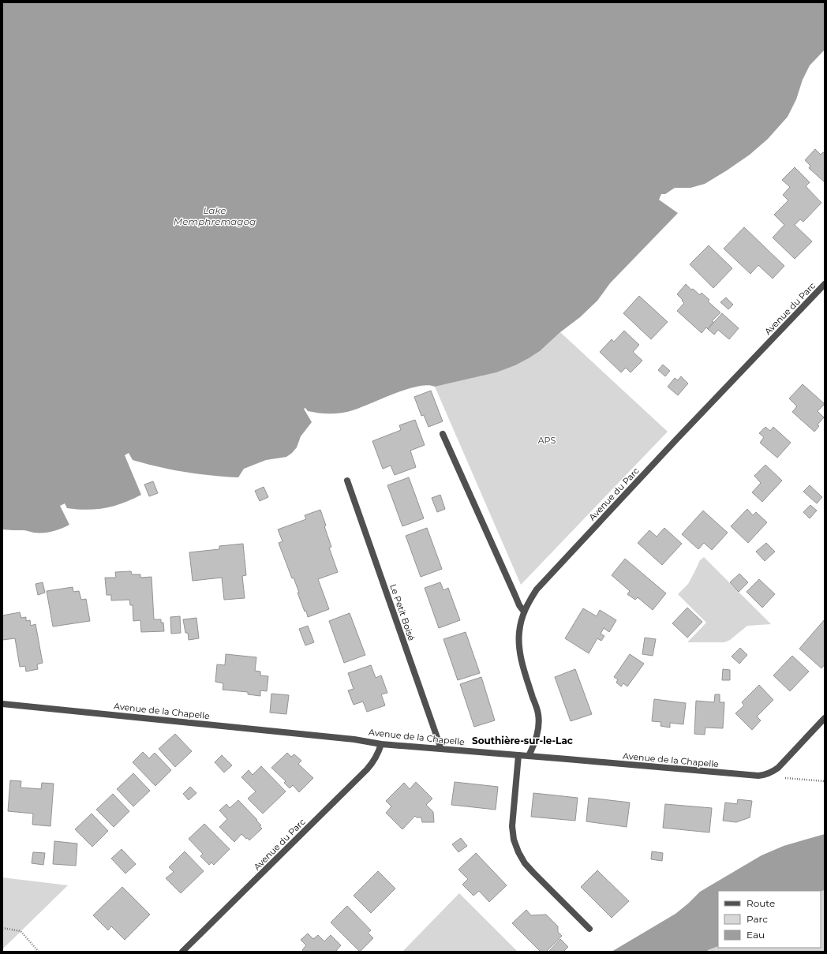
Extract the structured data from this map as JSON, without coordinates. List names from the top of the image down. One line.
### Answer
{"streets":{"street":["Avenue du Parc","Le Petit Boisé","Avenue de la Chapelle"]},"crossings":[["Avenue du Parc","Avenue de la Chapelle"],["Le Petit Boisé","Avenue de la Chapelle"]],"districts":["Southière-sur-le-Lac"],"water":["Lake Memphremagog"],"parks":["APS"],"legend":["Route","Parc","Eau"]}
